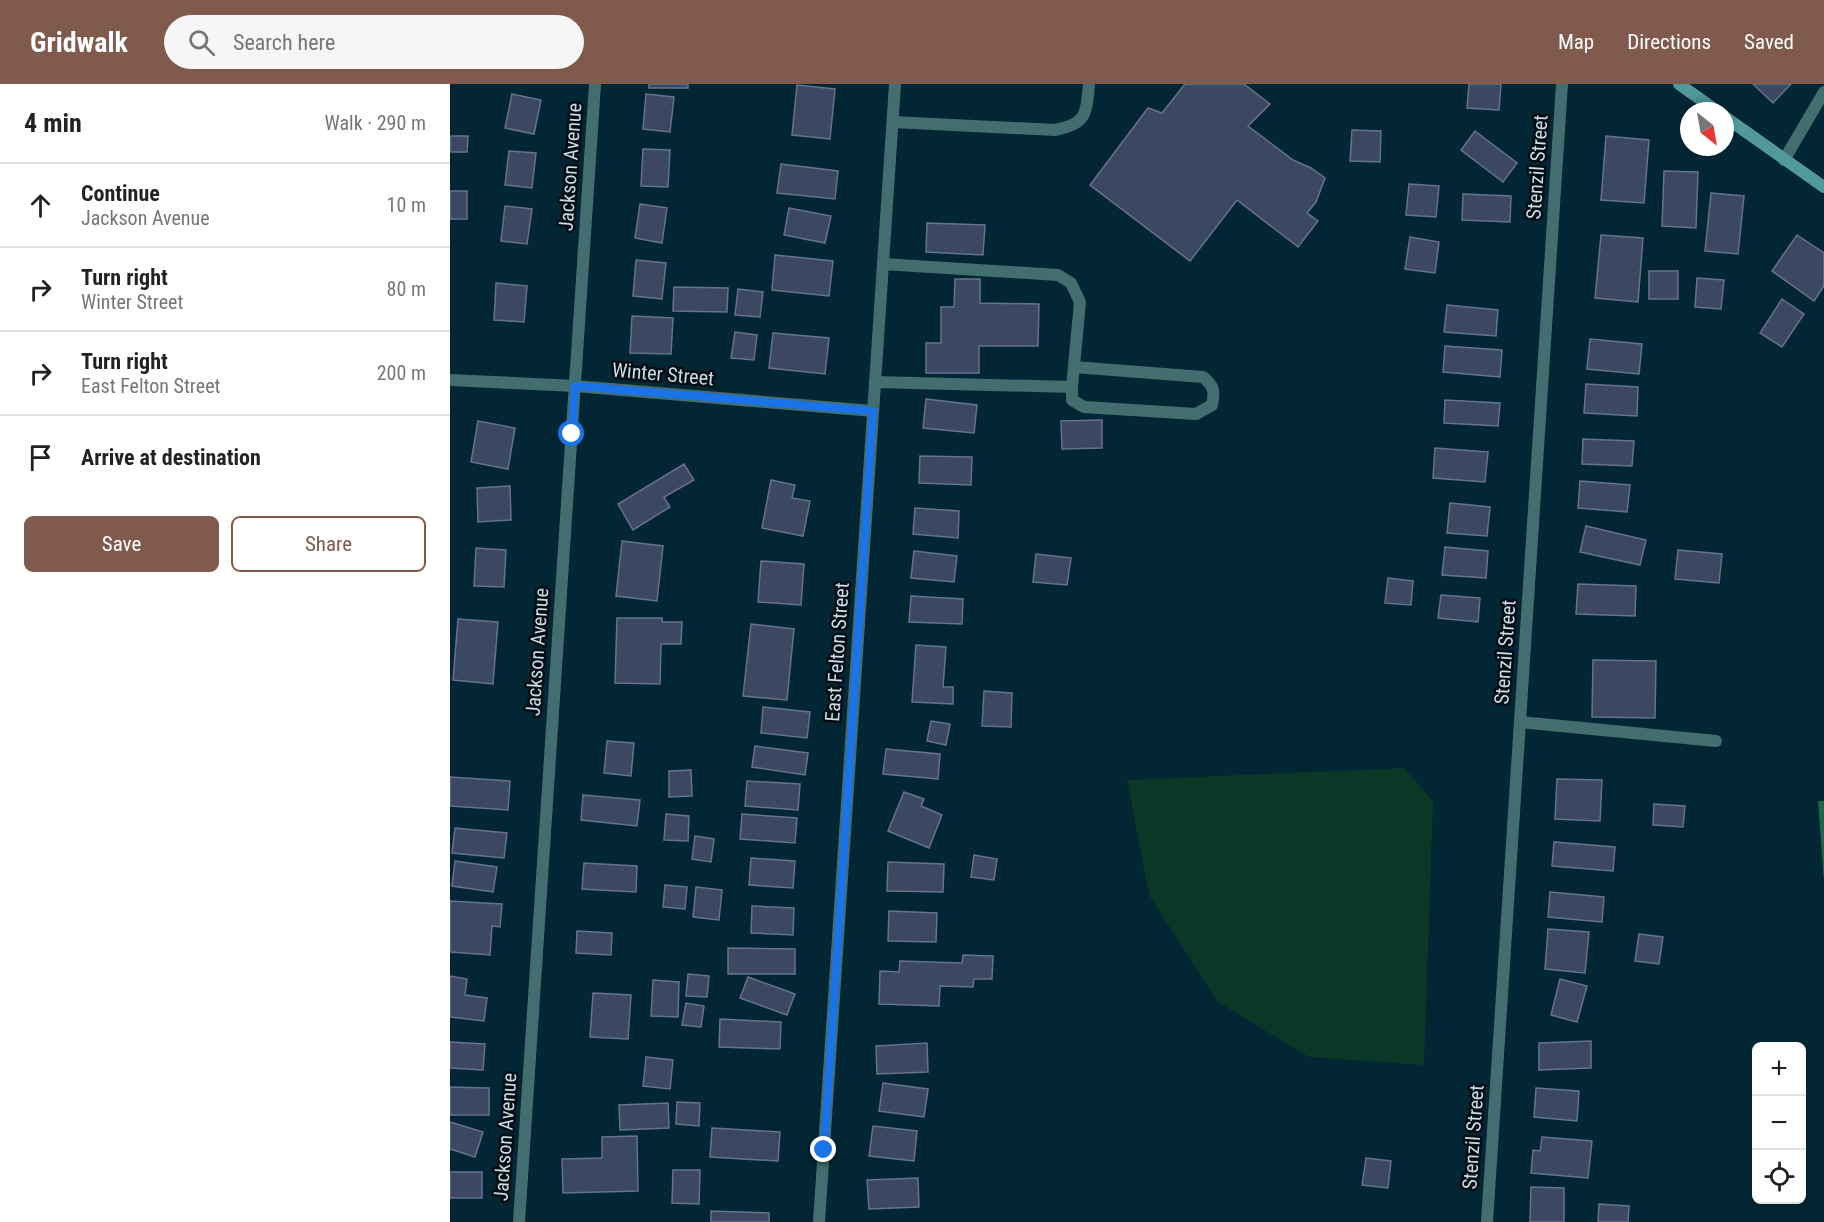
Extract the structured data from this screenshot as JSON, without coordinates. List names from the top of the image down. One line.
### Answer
{"streets":{"street":["Jackson Avenue","Stenzil Street","Winter Street","East Felton Street"]},"crossings":[["Jackson Avenue","Winter Street"],["Winter Street","East Felton Street"]],"north":"bottom right","page":{"header":"Gridwalk","search":"Search here","nav":["Map","Directions","Saved"],"heading":["4 min","Walk · 290 m"],"list":[["Continue","Jackson Avenue","10 m"],["Turn right","Winter Street","80 m"],["Turn right","East Felton Street","200 m"],"Arrive at destination"],"buttons":["Save","Share"],"map_buttons":["+","−"]}}
